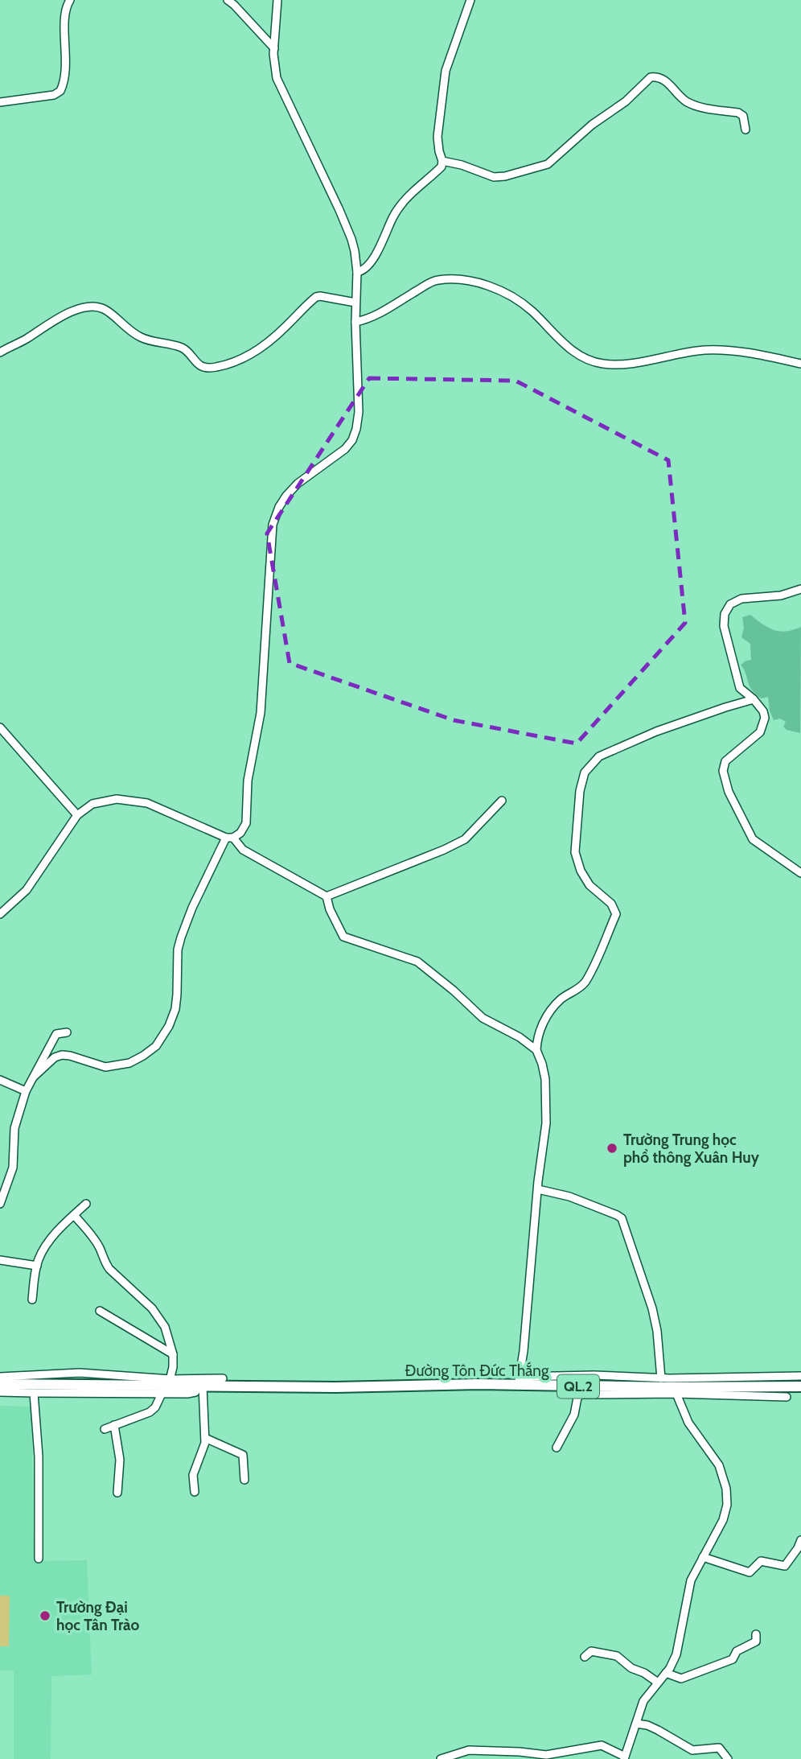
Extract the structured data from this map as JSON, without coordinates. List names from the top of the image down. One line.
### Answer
{"streets":{"highway":["Đường Tôn Đức Thắng","QL.2"]},"crossings":[["Đường Tôn Đức Thắng","QL.2"]],"places":["Trường Trung học phổ thông Xuân Huy","Trường Đại học Tân Trào"]}
